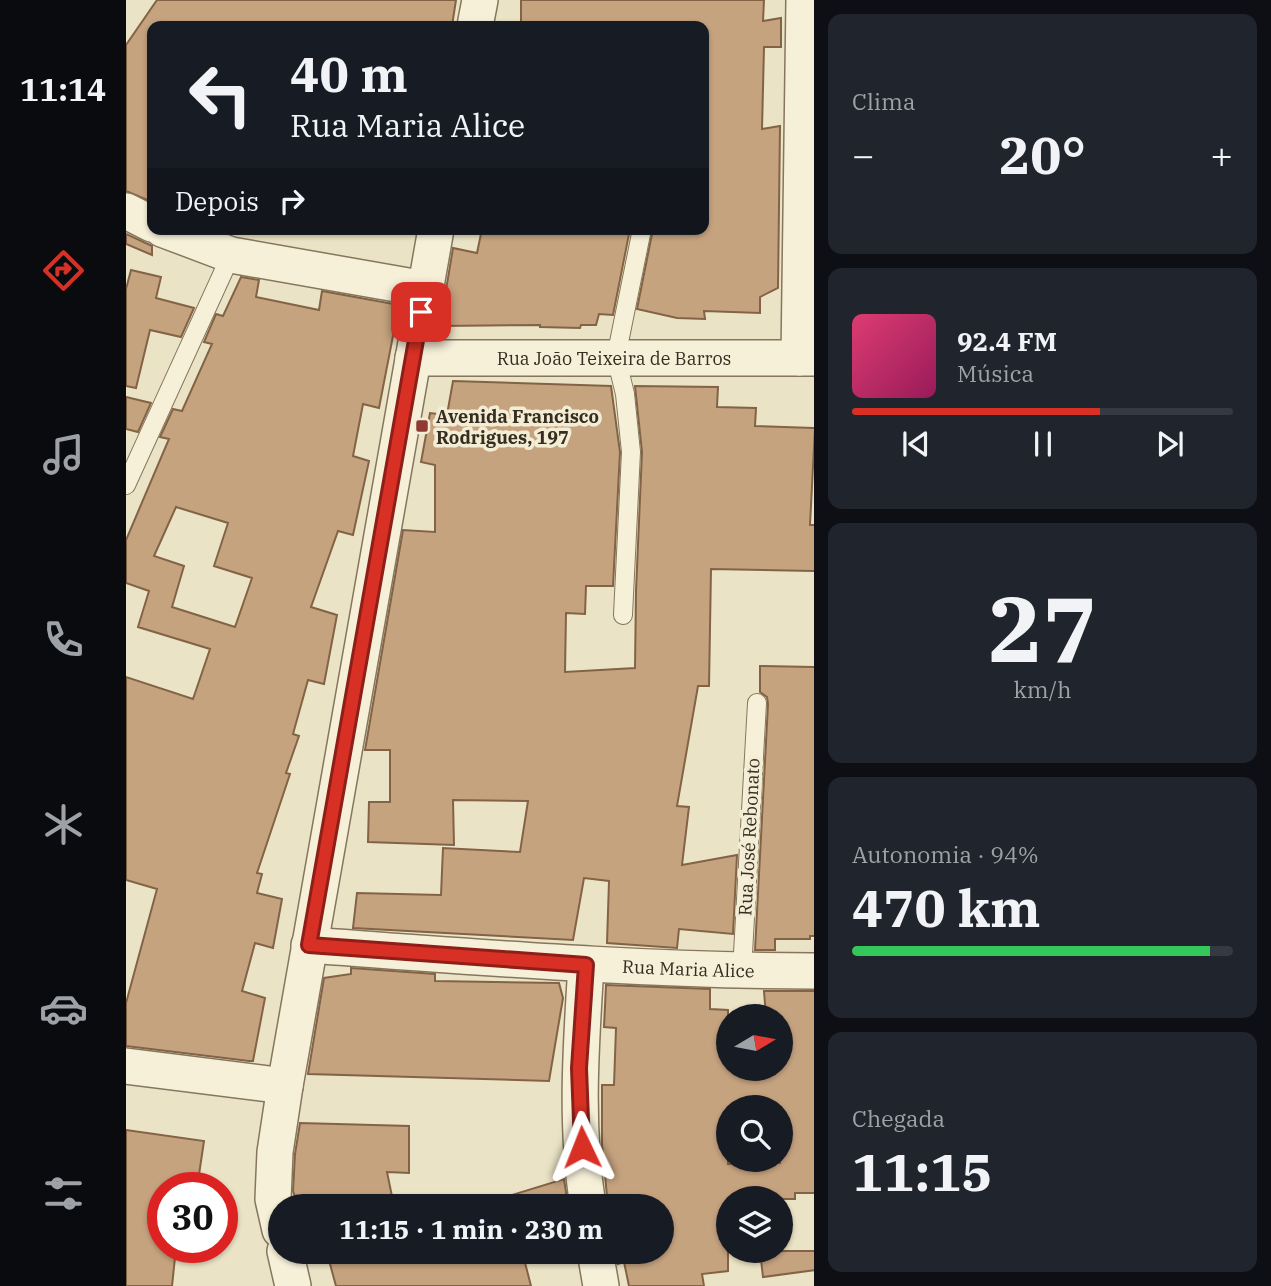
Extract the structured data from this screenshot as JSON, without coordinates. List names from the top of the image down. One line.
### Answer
{"streets":{"street":["Rua João Teixeira de Barros","Rua Maria Alice"],"lane":["Rua José Rebonato"]},"crossings":[["Rua José Rebonato","Rua Maria Alice"]],"places":{"transit":["Avenida Francisco Rodrigues, 197"]},"north":"right","page":{"tabs":"11:14","tile":["Clima",["27","km/h"],["Autonomia · 94%","470 km"],["Chegada","11:15"]],"turn":["40 m","Rua Maria Alice"],"heat":["−","20°","+"],"then":"Depois","song":["92.4 FM","Música"],"limit":"30","trip":"11:15 · 1 min · 230 m"}}
